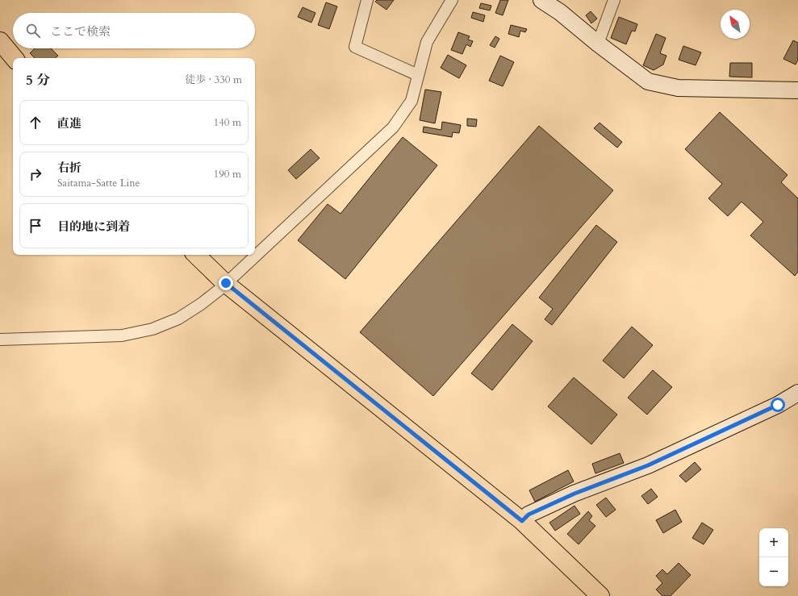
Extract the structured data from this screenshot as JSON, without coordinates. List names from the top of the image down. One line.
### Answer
{"north":"top left","page":{"search":"ここで検索","heading":["5 分","徒歩 · 330 m"],"list":[["直進","140 m"],["右折","Saitama-Satte Line","190 m"],"目的地に到着"],"map_buttons":["+","−"]}}
